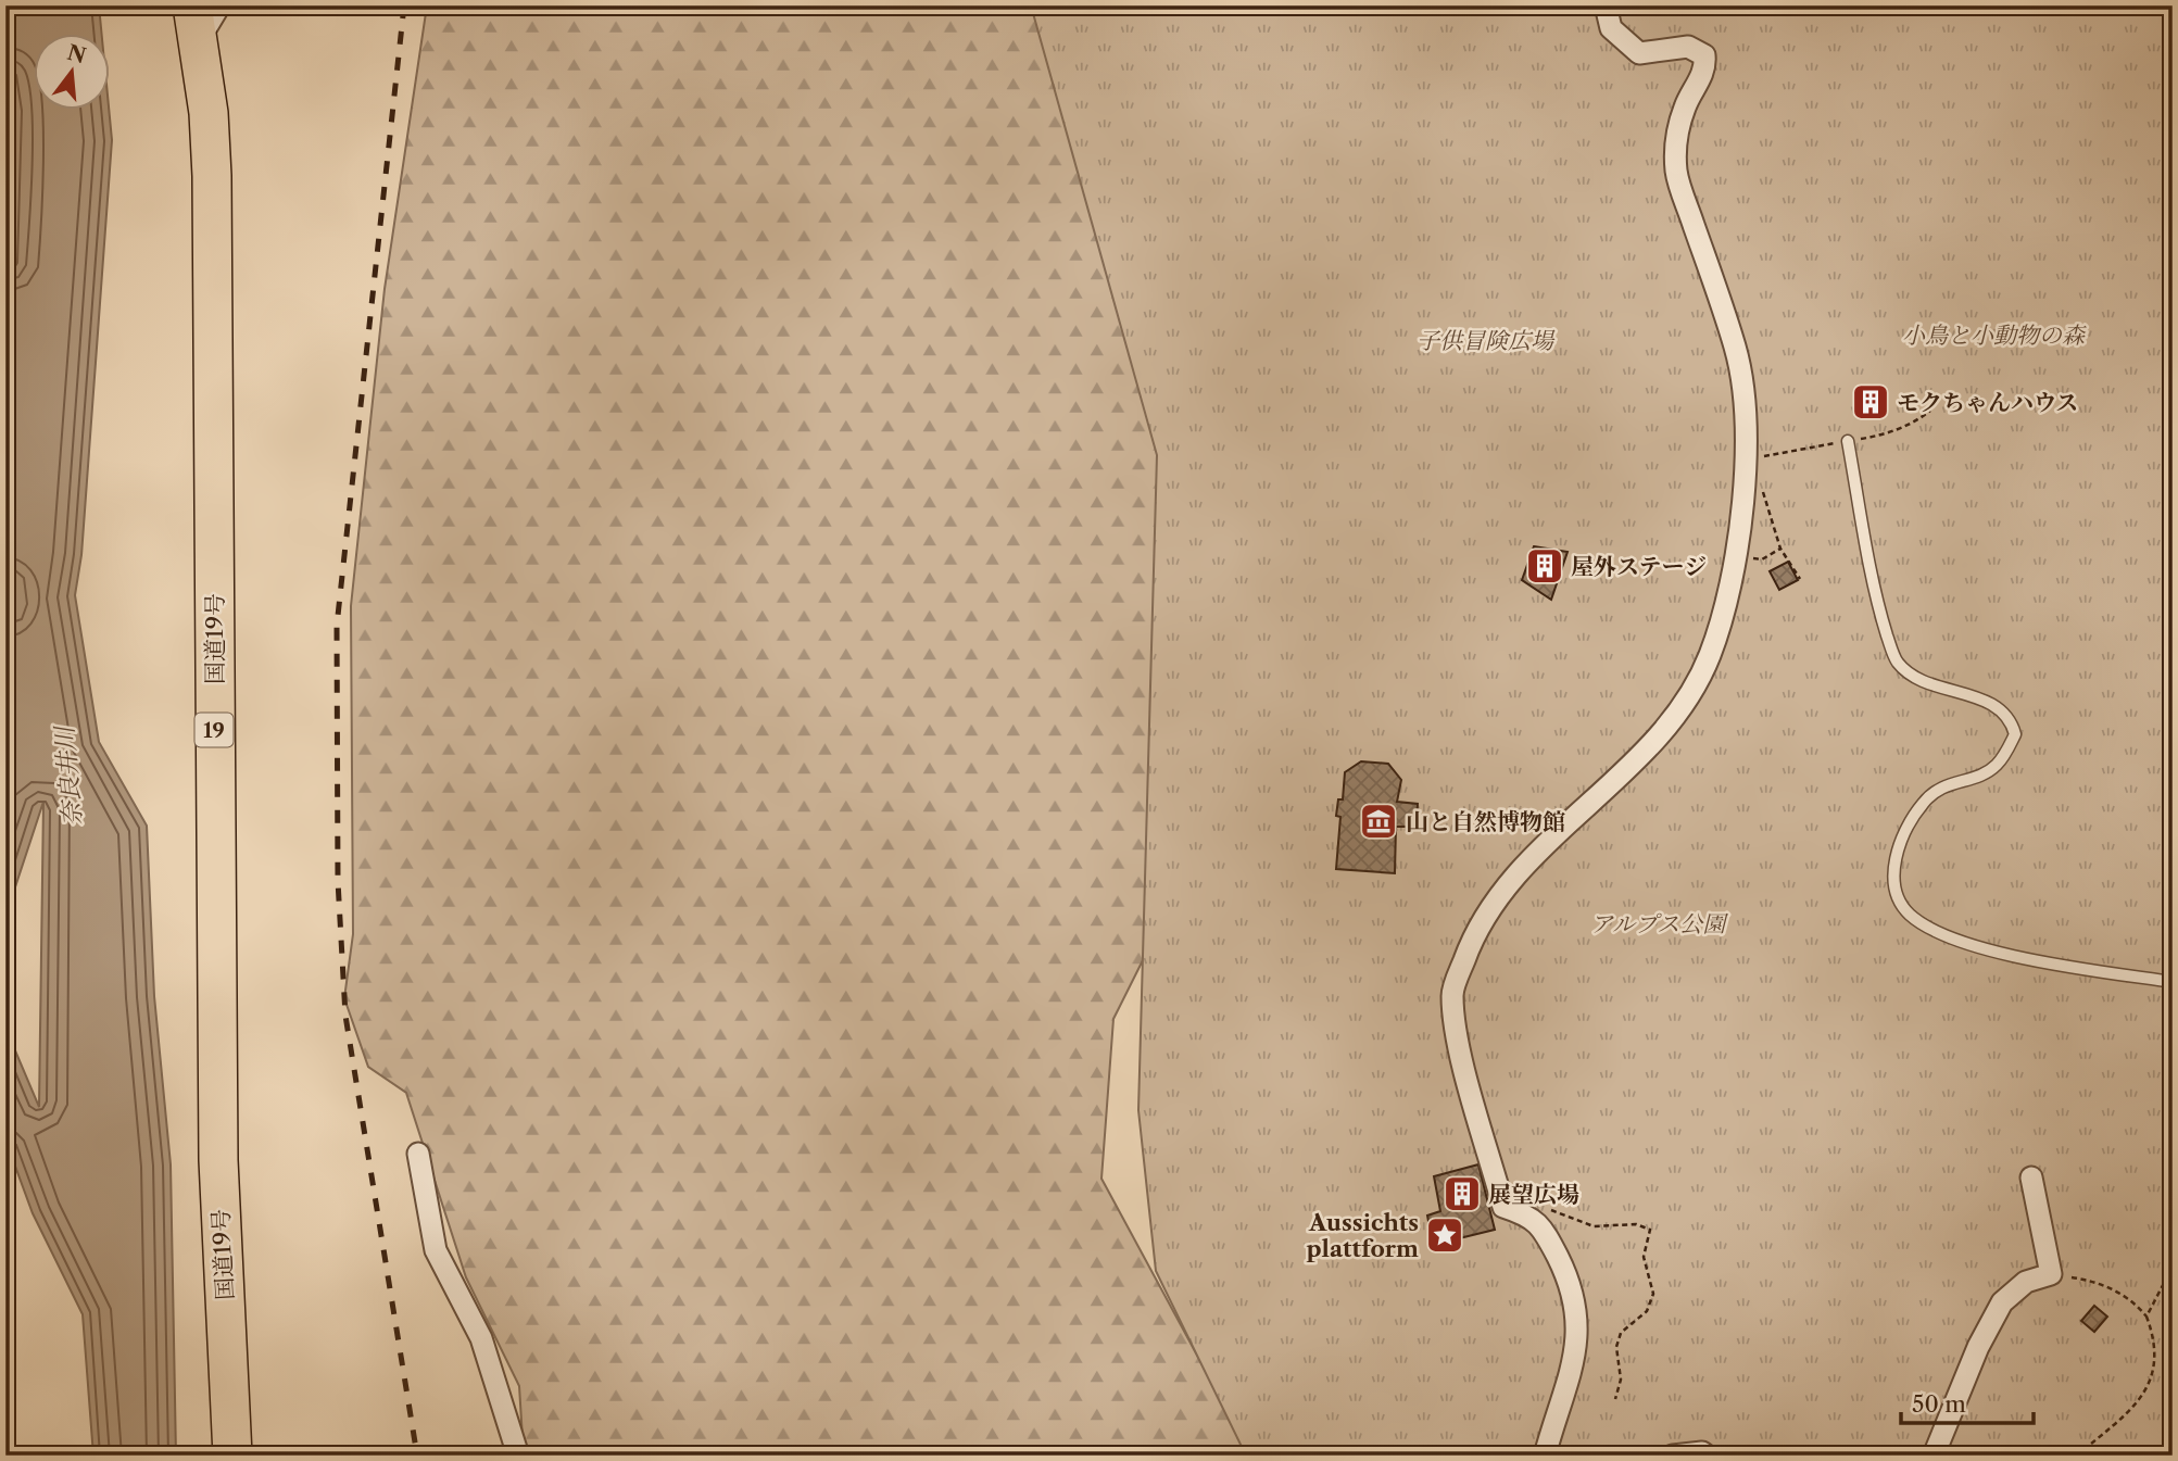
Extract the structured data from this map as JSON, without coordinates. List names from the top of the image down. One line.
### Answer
{"streets":{"highway":["国道19号","19"]},"water":["奈良井川"],"parks":["小鳥と小動物の森","子供冒険広場","アルプス公園"],"places":{"building":["モクちゃんハウス","屋外ステージ","展望広場"],"museum":["山と自然博物館"],"place":["Aussichts plattform"]},"scale_bar":"50 m","north":"top"}
